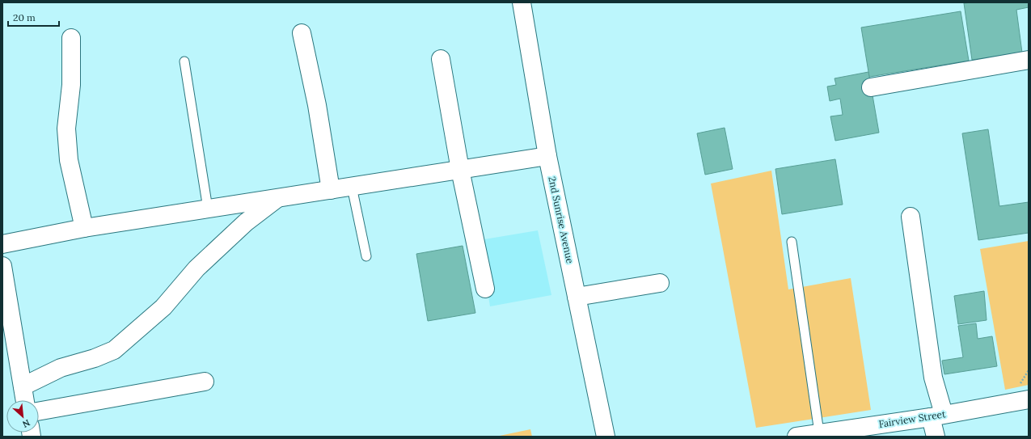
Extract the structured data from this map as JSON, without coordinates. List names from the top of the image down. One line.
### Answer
{"streets":{"street":["2nd Sunrise Avenue","Fairview Street"]},"scale_bar":"20 m","north":"bottom right"}
